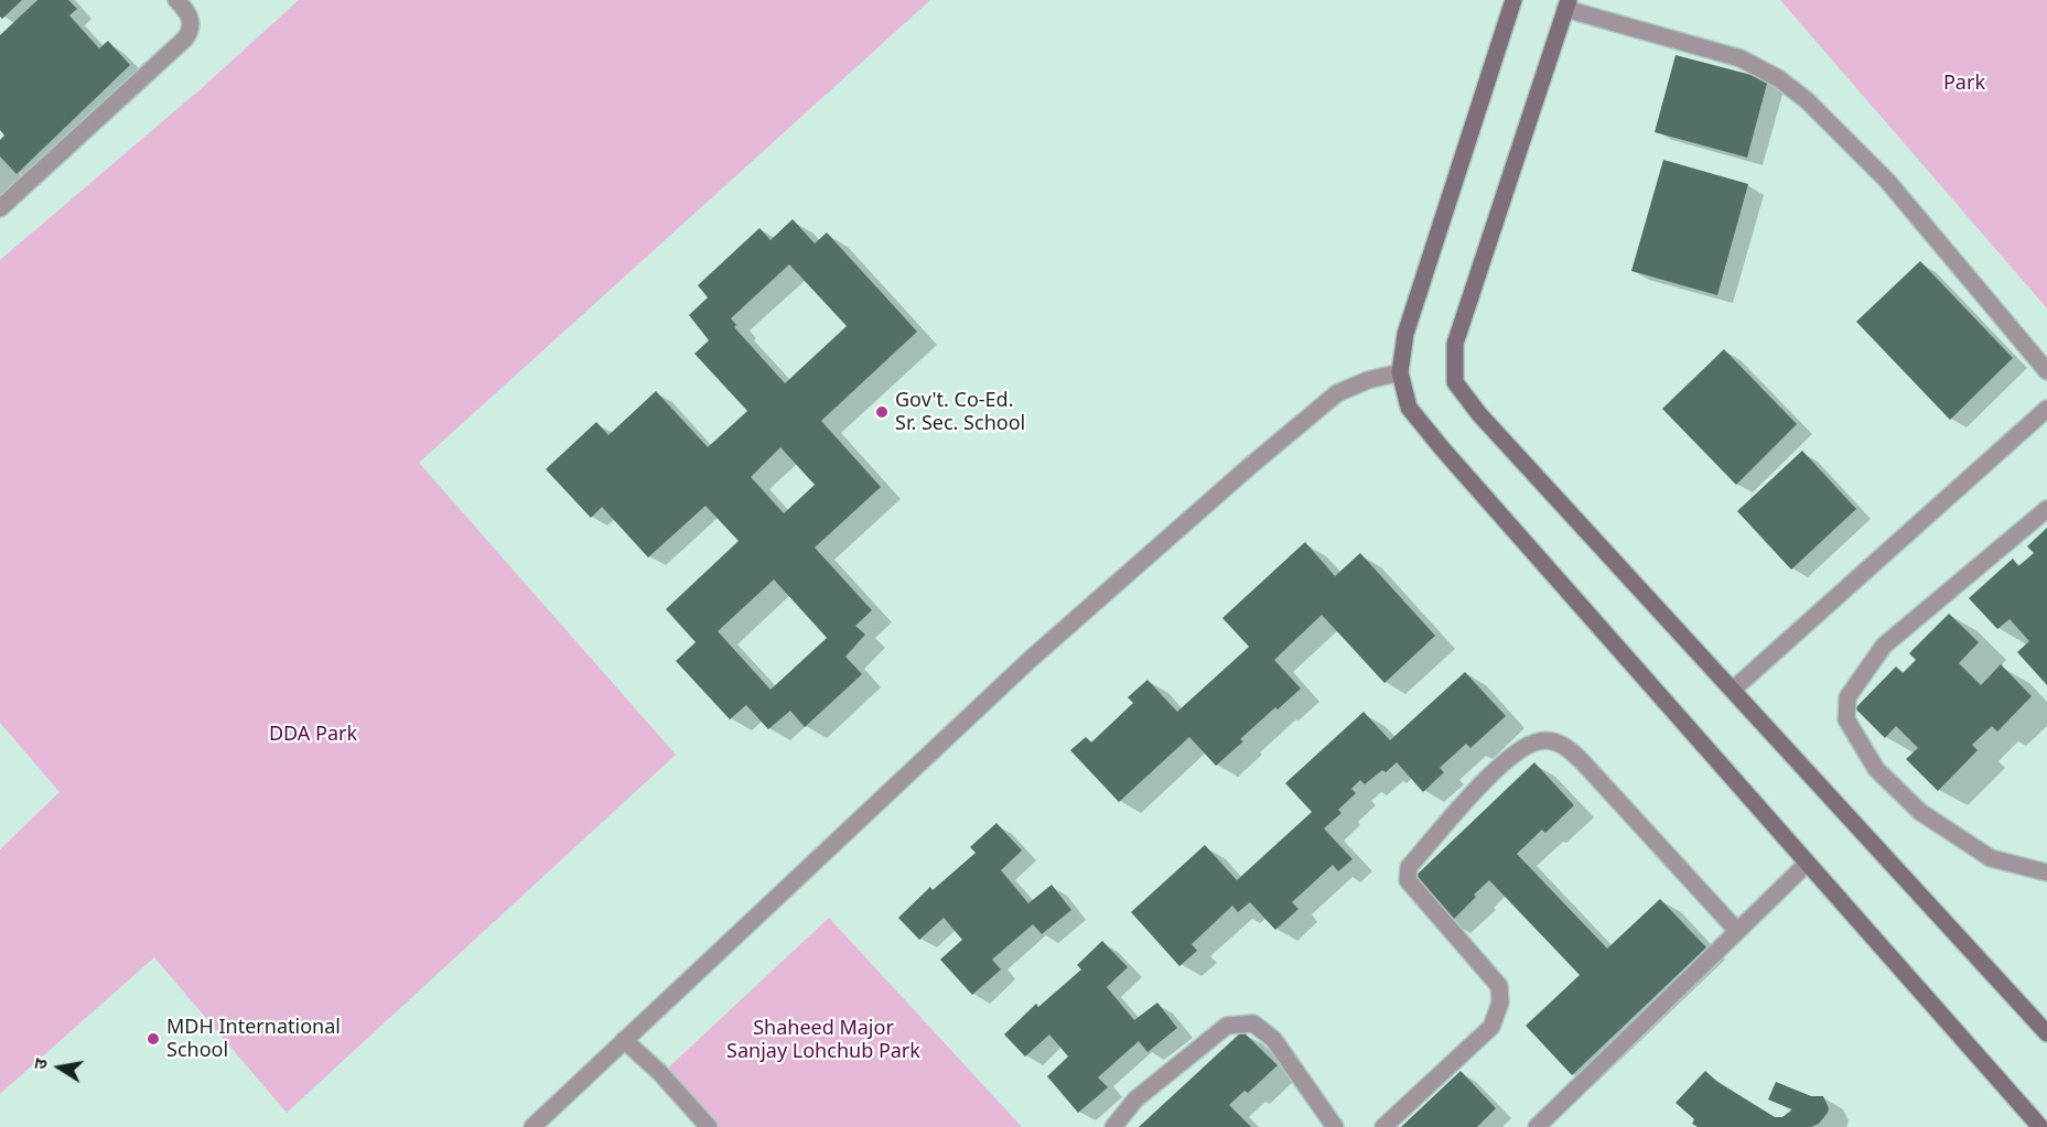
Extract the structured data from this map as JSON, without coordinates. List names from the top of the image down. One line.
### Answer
{"parks":["Park","DDA Park","Shaheed Major Sanjay Lohchub Park"],"places":["Gov't. Co-Ed. Sr. Sec. School","MDH International School"],"north":"left"}
